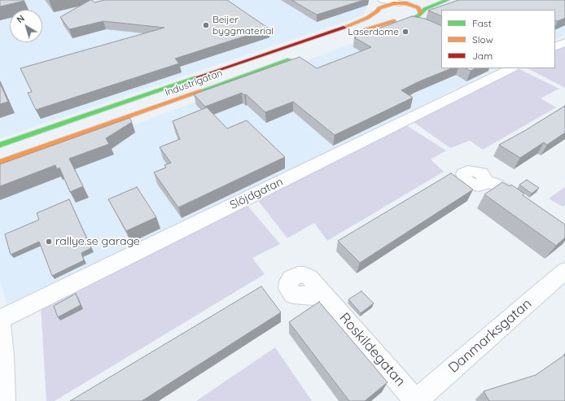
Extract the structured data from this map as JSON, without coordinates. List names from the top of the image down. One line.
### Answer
{"streets":{"main road":["Industrigatan"],"street":["Slöjdgatan","Danmarksgatan","Roskildegatan"]},"crossings":[["Danmarksgatan","Roskildegatan"]],"places":["Beijer byggmaterial","Laserdome","rallye.se garage"],"legend":["Fast","Slow","Jam"],"north":"top left"}
